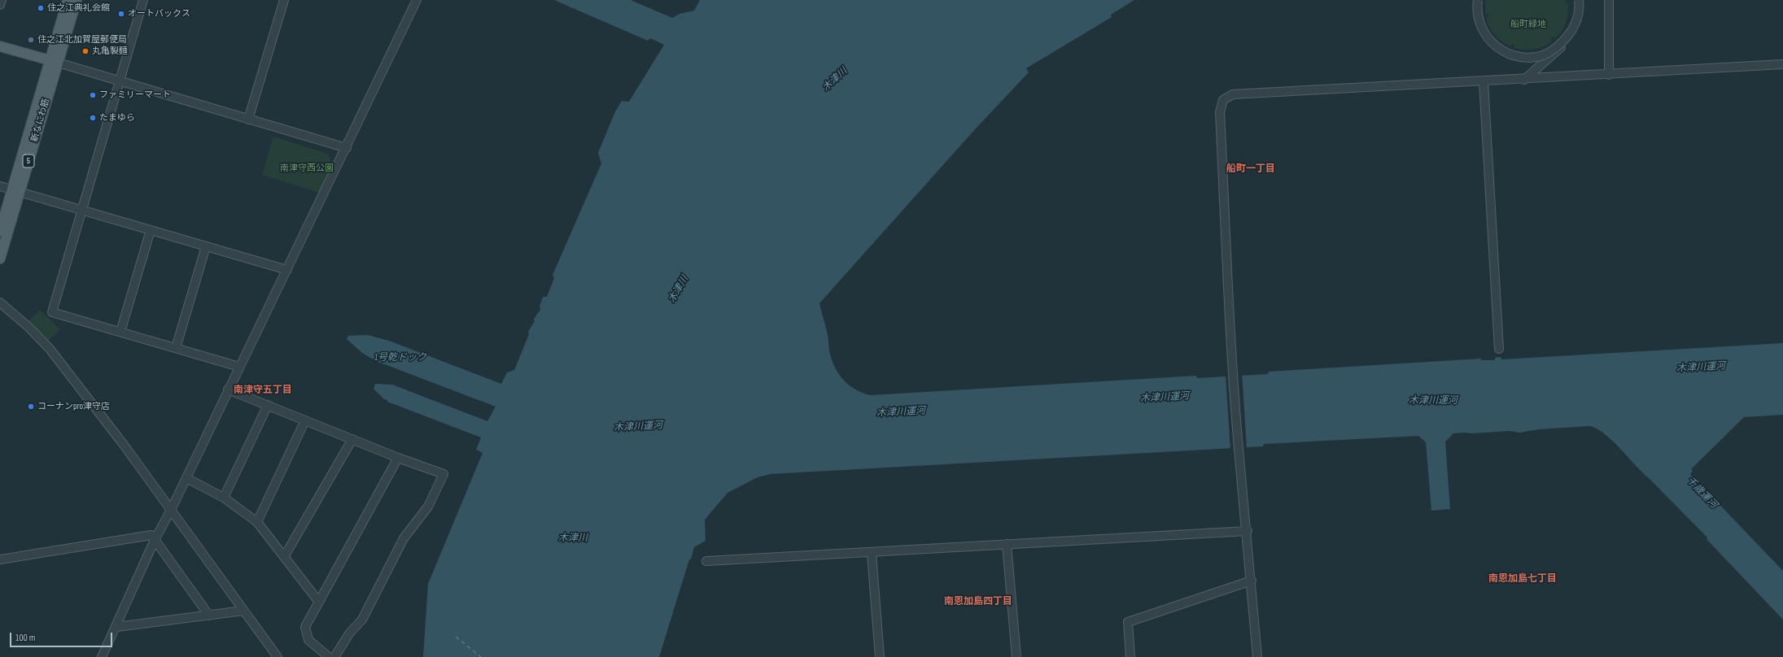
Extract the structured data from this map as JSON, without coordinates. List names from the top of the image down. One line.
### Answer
{"streets":{"main road":["新なにわ筋","5"]},"districts":["船町一丁目","南津守五丁目","南恩加島七丁目","南恩加島四丁目"],"water":["木津川","1号乾ドック","木津川運河","千歳運河"],"parks":["船町緑地","南津守西公園"],"places":["住之江典礼会館","オートバックス","住之江北加賀屋郵便局","丸亀製麵","ファミリーマート","たまゆら","コーナンpro津守店"],"scale_bar":"100 m"}
